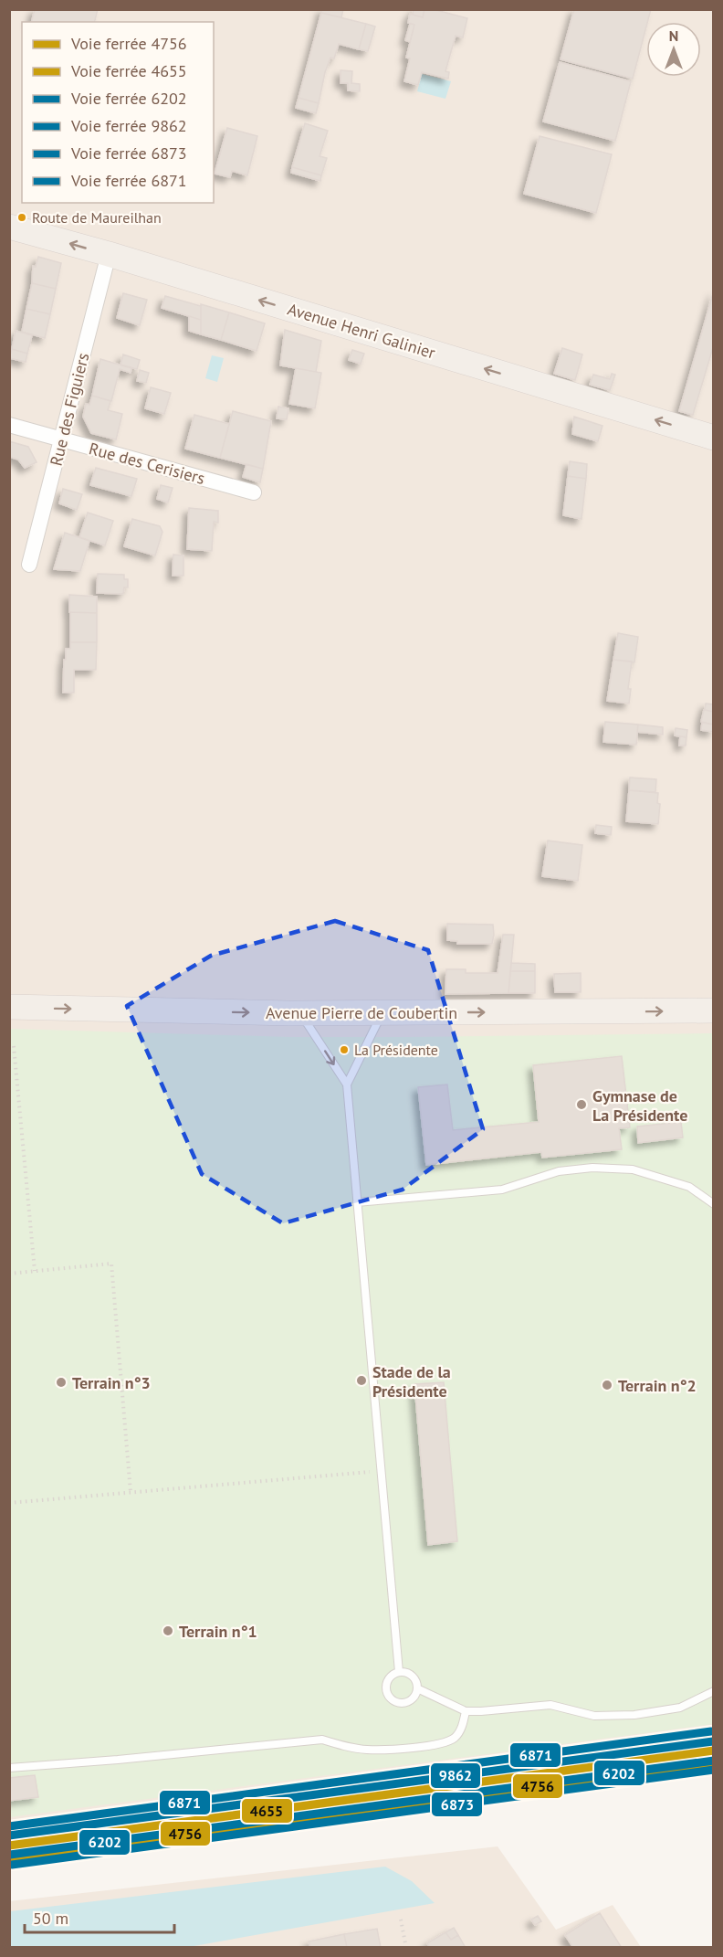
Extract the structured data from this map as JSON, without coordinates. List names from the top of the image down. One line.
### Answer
{"streets":{"main road":["Avenue Henri Galinier","Avenue Pierre de Coubertin"],"street":["Rue des Figuiers","Rue des Cerisiers"]},"crossings":[["Avenue Henri Galinier","Rue des Figuiers"],["Rue des Figuiers","Rue des Cerisiers"]],"one_way":["Avenue Henri Galinier","Avenue Pierre de Coubertin"],"places":["Route de Maureilhan","La Présidente","Gymnase de La Présidente","Stade de la Présidente","Terrain n°3","Terrain n°2","Terrain n°1"],"lines":["rail line 6871","rail line 9862","rail line 4655","rail line 6202","rail line 4756","rail line 6873"],"legend":["Voie ferrée 4756","Voie ferrée 4655","Voie ferrée 6202","Voie ferrée 9862","Voie ferrée 6873","Voie ferrée 6871"],"scale_bar":"50 m","north":"top"}
